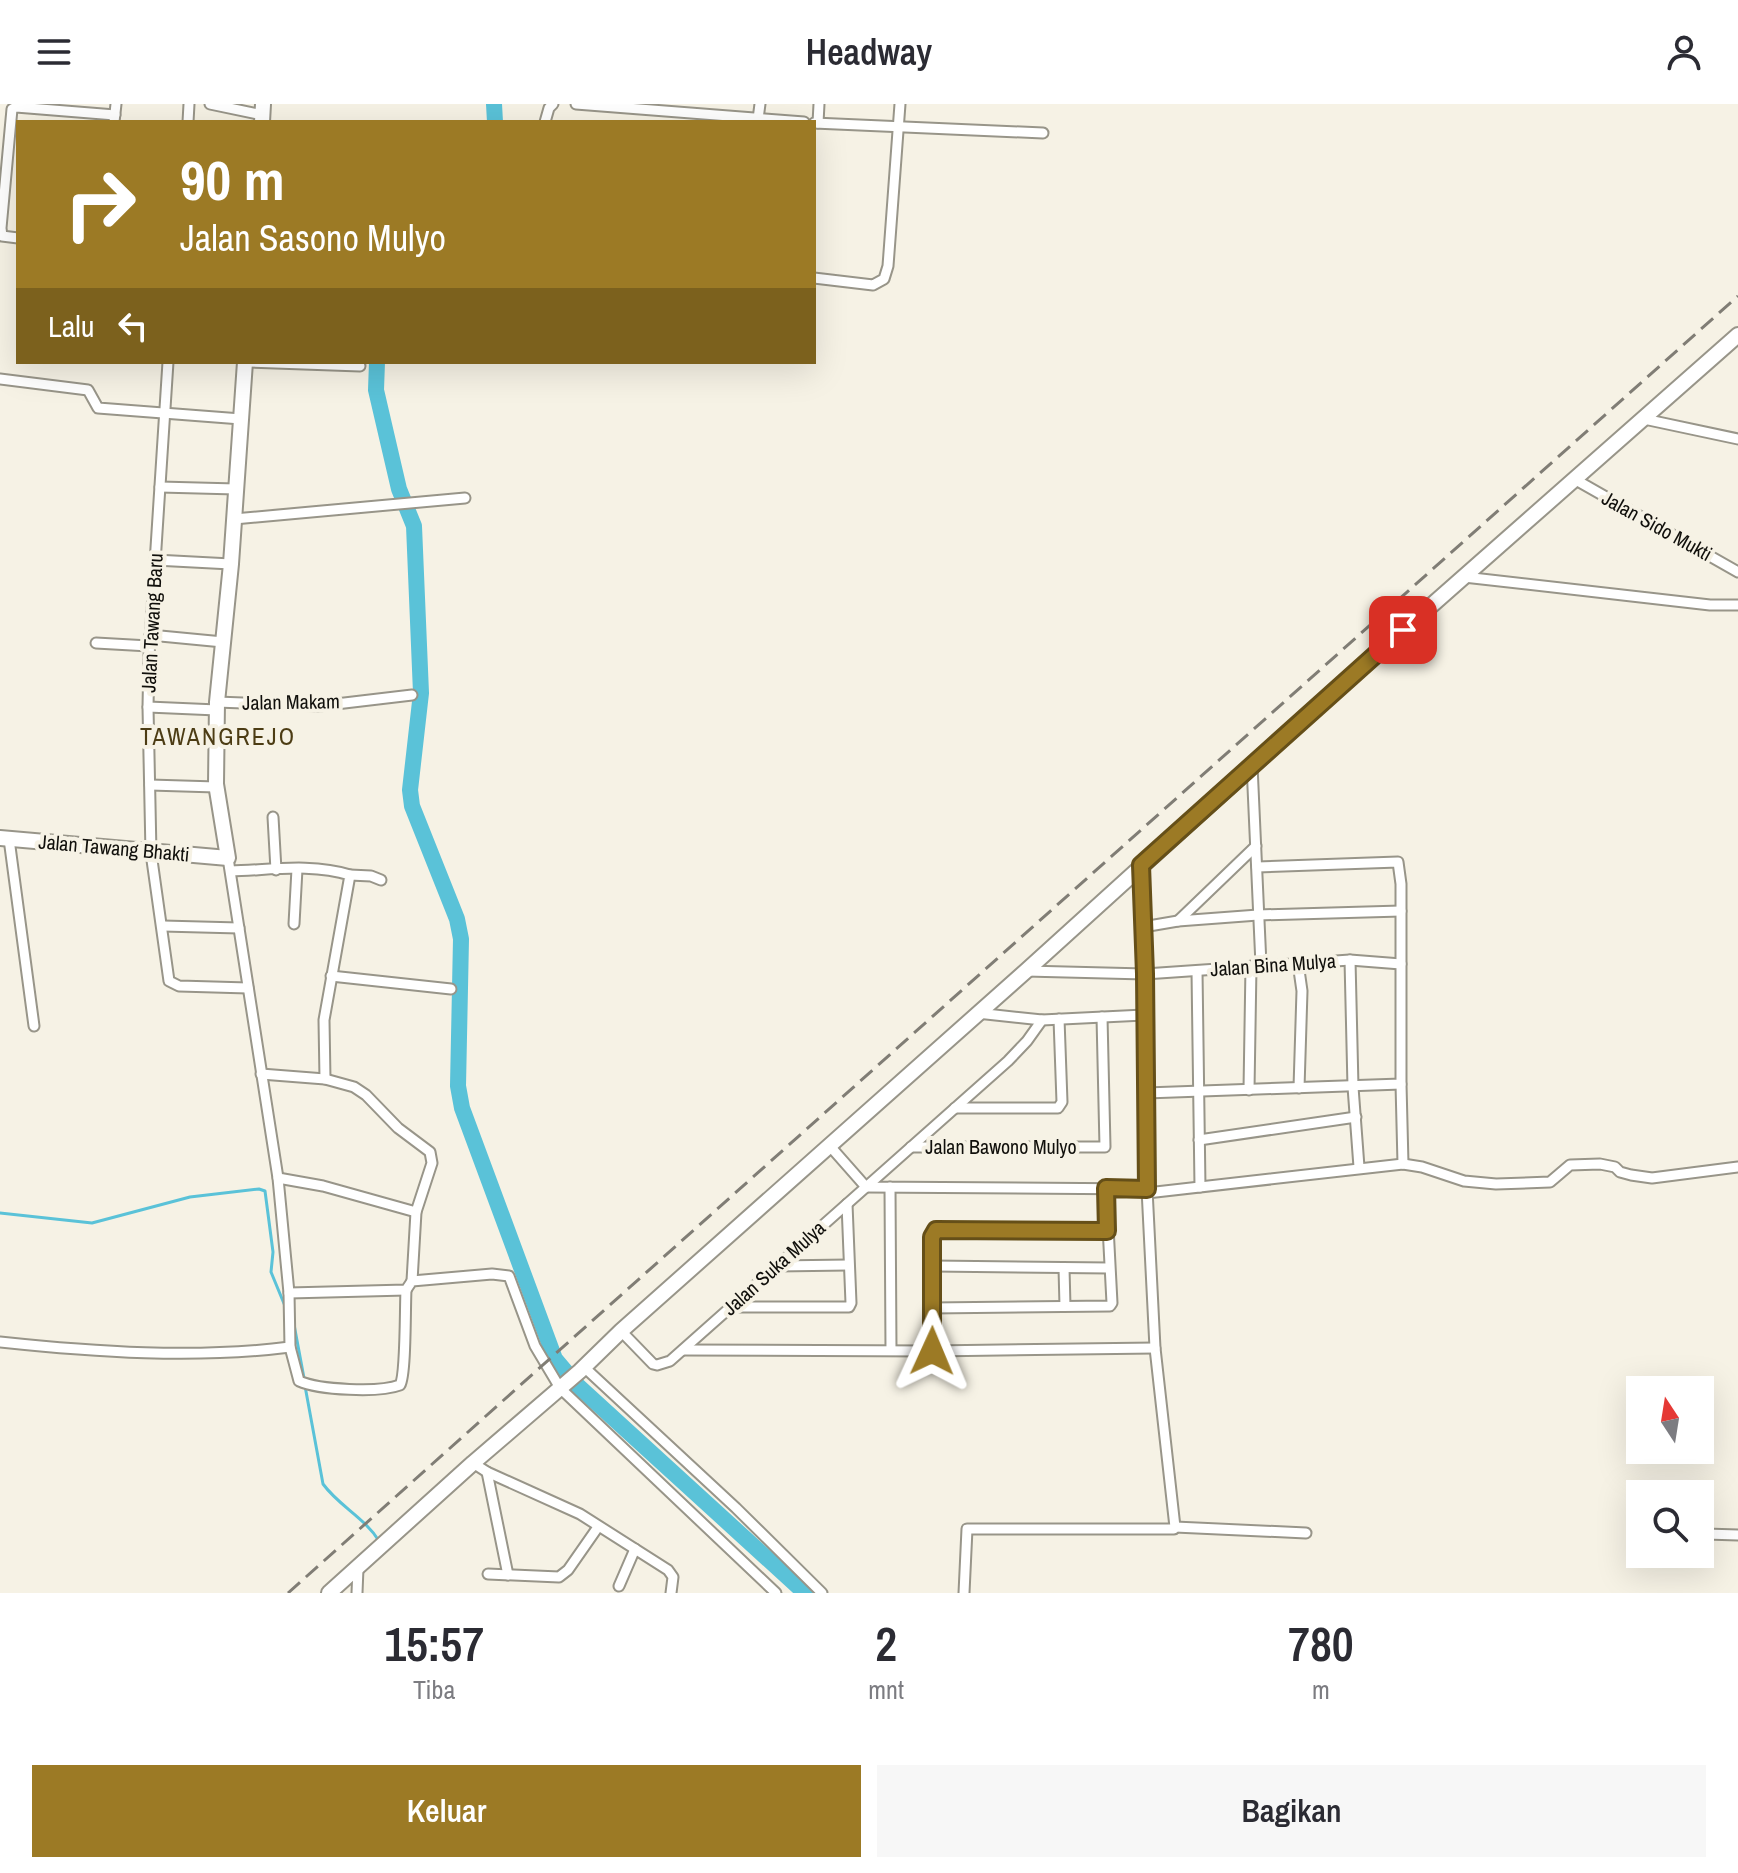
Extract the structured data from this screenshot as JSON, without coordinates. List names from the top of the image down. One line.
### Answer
{"streets":{"main road":["Jalan Tawang Bhakti"],"street":["Jalan Sido Mukti","Jalan Tawang Baru","Jalan Makam","Jalan Bina Mulya","Jalan Bawono Mulyo","Jalan Suka Mulya"]},"crossings":[["Jalan Tawang Baru","Jalan Makam"],["Jalan Tawang Baru","Jalan Tawang Bhakti"],["Jalan Bawono Mulyo","Jalan Suka Mulya"]],"districts":["TAWANGREJO"],"north":"top","page":{"header":"Headway","turn":["90 m","Jalan Sasono Mulyo"],"then":"Lalu","eta":["15:57","Tiba","2","mnt","780","m"],"buttons":["Keluar","Bagikan"]}}
